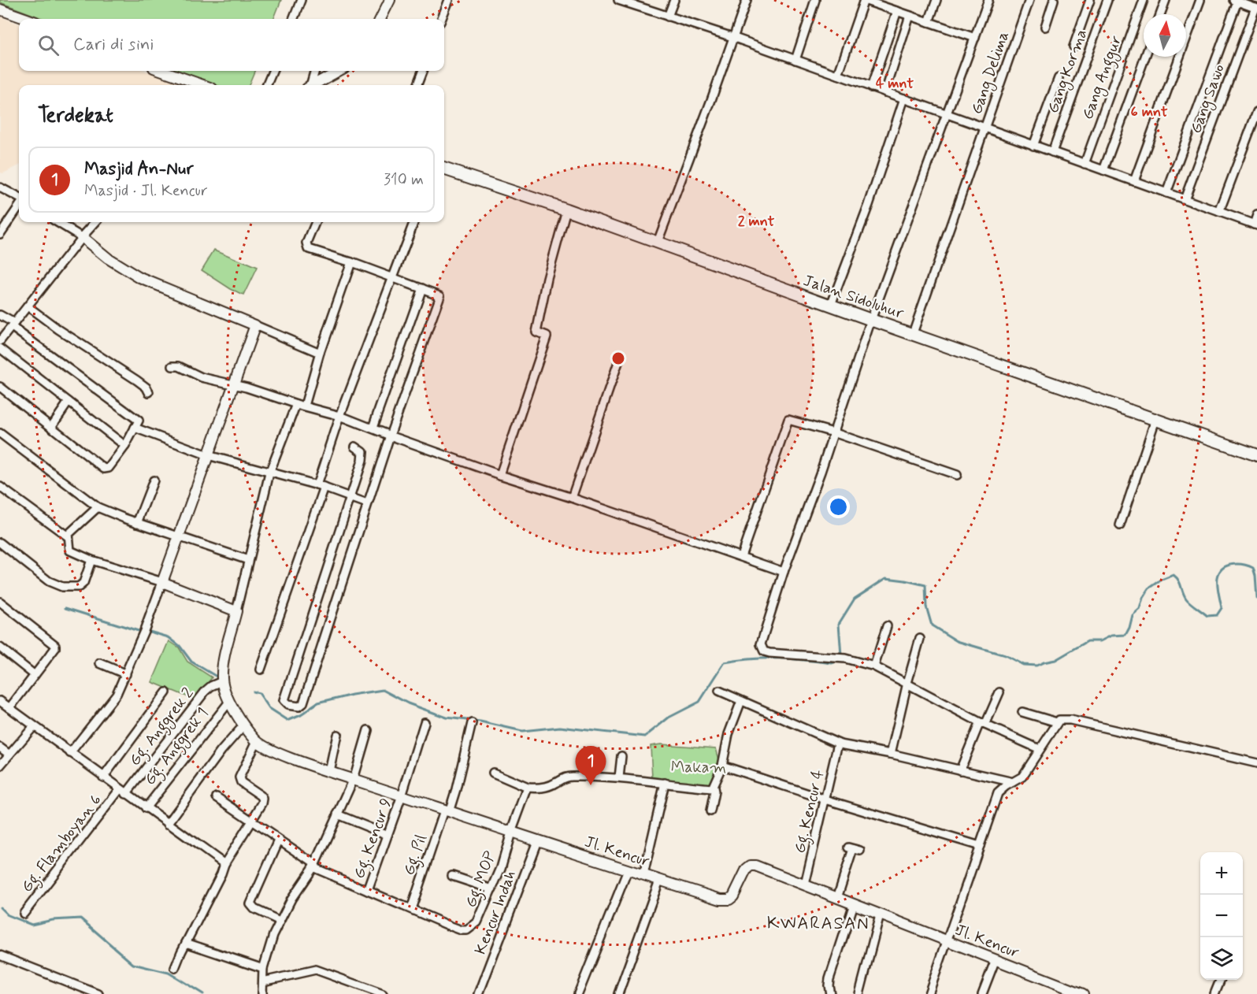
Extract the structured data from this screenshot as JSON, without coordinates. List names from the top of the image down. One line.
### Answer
{"streets":{"main road":["Jalan Sidoluhur"],"street":["Gang Korma","Gang Delima","Gang Anggur","Gang Sawo","Gg. Anggrek 2","Gg. Anggrek 1","Gg. Kencur 4","Gg. Kencur 9","Gg. Flamboyan 6","Jl. Kencur","Gg. Pil","Gg. MOP","Kencur Indah"]},"crossings":[["Gang Delima","Jalan Sidoluhur"],["Gg. Anggrek 2","Gg. Flamboyan 6"],["Gg. Anggrek 2","Jl. Kencur"],["Gg. Anggrek 1","Jl. Kencur"],["Gg. Kencur 4","Jl. Kencur"],["Gg. Kencur 9","Jl. Kencur"],["Jl. Kencur","Gg. Pil"],["Jl. Kencur","Gg. MOP"],["Jl. Kencur","Kencur Indah"],["Gg. Pil","Gg. MOP"]],"districts":["KWARASAN"],"parks":["Makam"],"north":"top","page":{"search":"Cari di sini","heading":"Terdekat","list":[{"mark":"1","name":"Masjid An-Nur","note":"Masjid · Jl. Kencur","value":"310 m"}],"pins":"1","map_buttons":["+","−"]},"rings":["4 mnt","6 mnt","2 mnt"]}
